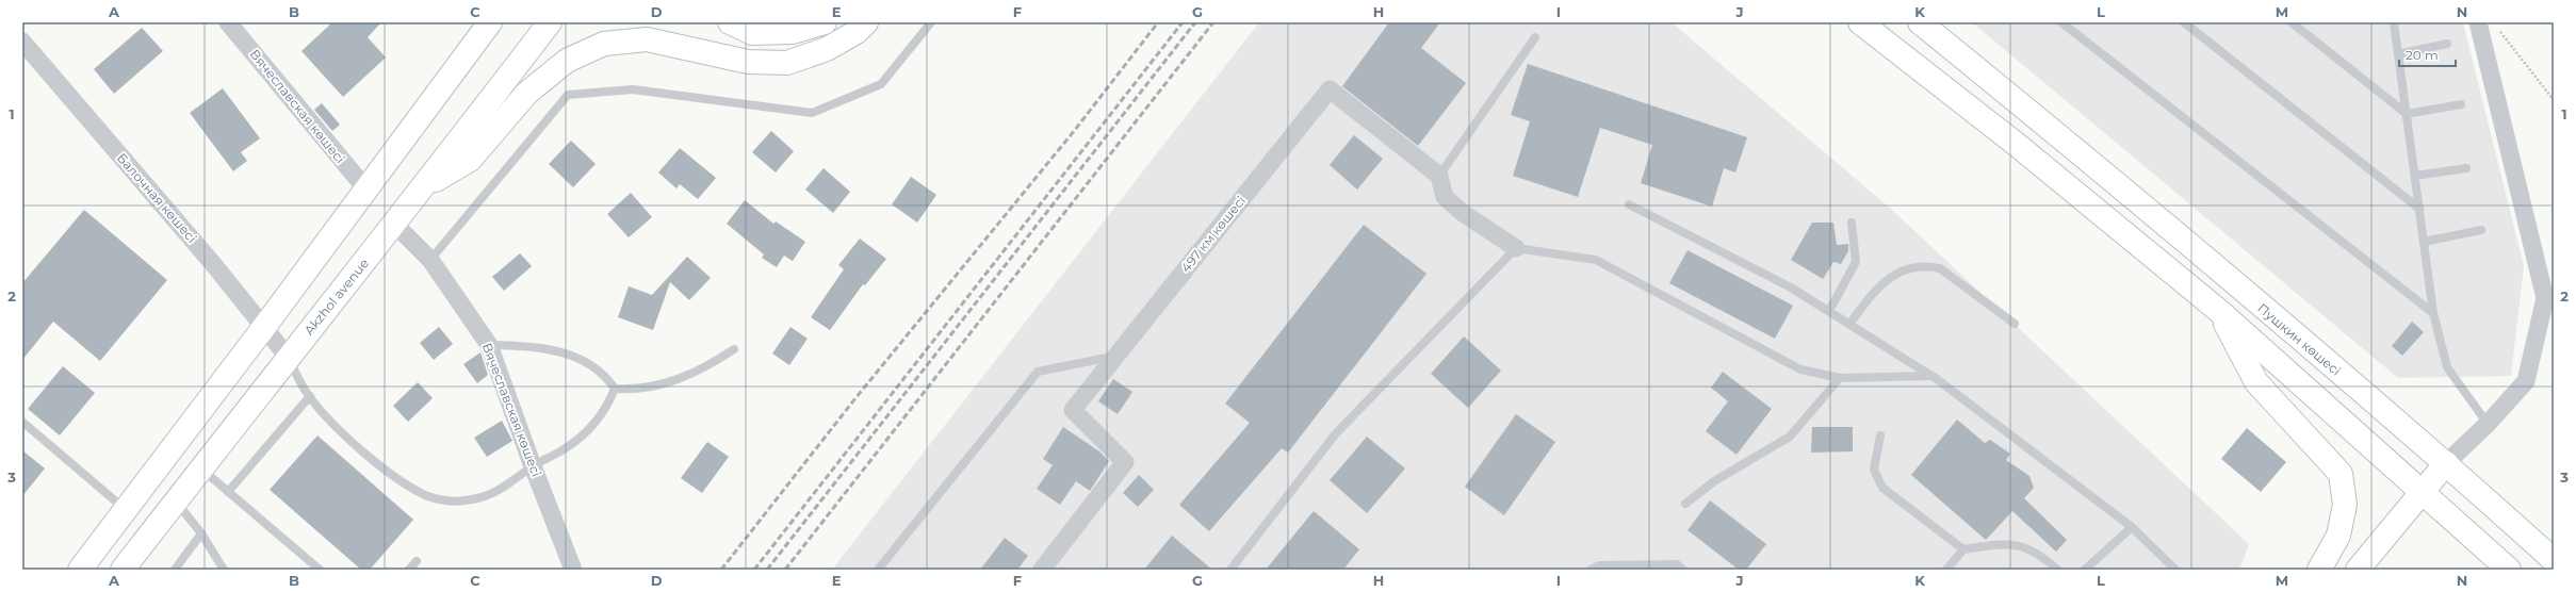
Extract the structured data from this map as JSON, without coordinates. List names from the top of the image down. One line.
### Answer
{"streets":{"main road":["Akzhol avenue","Пушкин көшесі"],"street":["Вячеславская көшесі","Балочная көшесі","497 км көшесі"]},"crossings":[["Вячеславская көшесі","Akzhol avenue"],["Балочная көшесі","Akzhol avenue"]],"scale_bar":"20 m","grid":{"columns":["A","B","C","D","E","F","G","H","I","J","K","L","M","N"],"rows":["1","2","3"]}}
